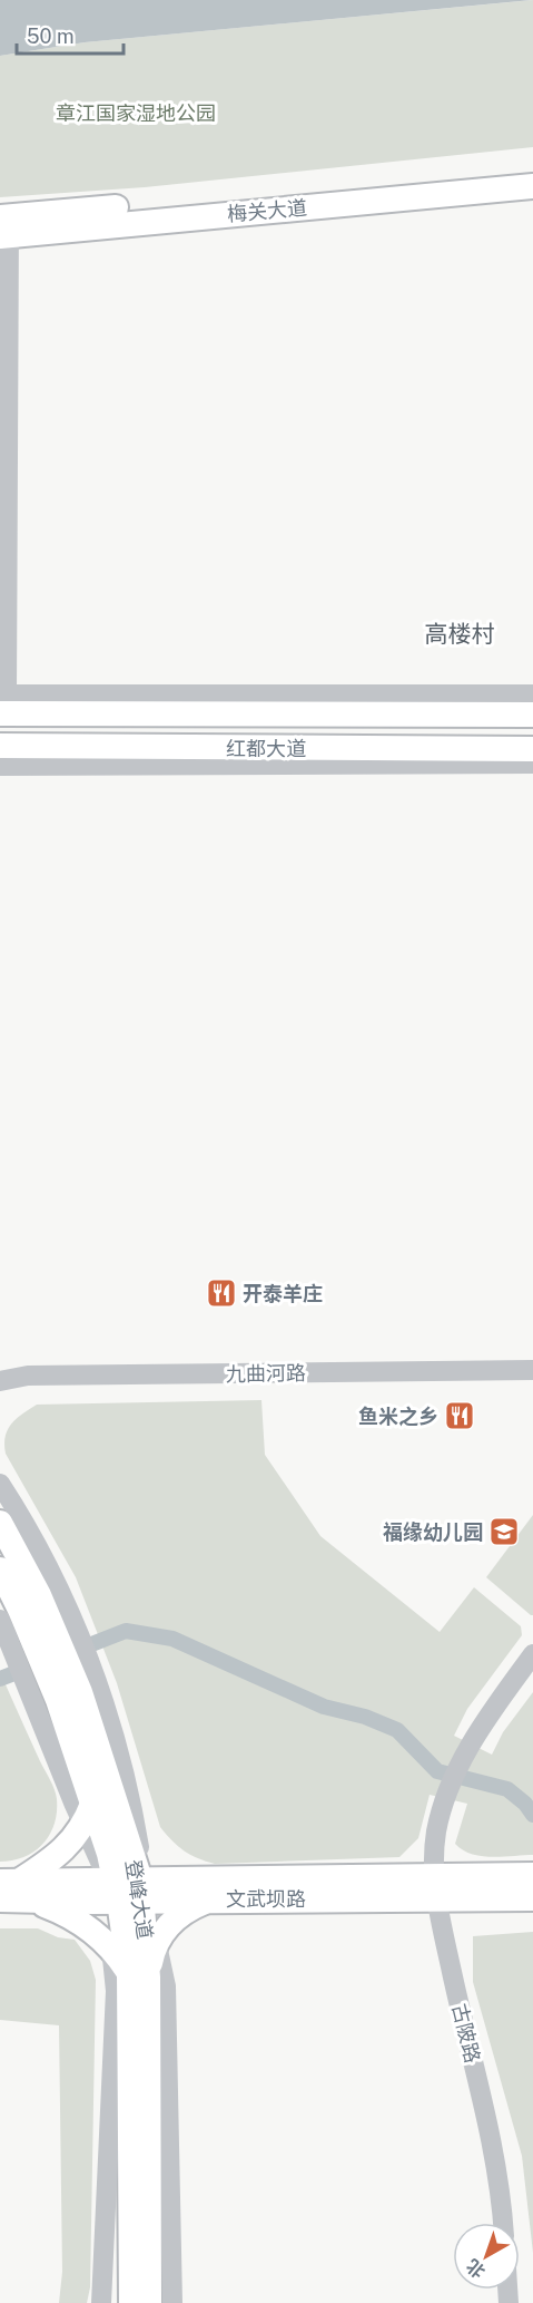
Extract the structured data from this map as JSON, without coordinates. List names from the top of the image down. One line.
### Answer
{"streets":{"main road":["梅关大道","红都大道","文武坝路","登峰大道"],"street":["九曲河路","古陂路"]},"crossings":[["文武坝路","登峰大道"],["文武坝路","古陂路"]],"districts":["高楼村"],"parks":["章江国家湿地公园"],"places":{"restaurant":["开泰羊庄","鱼米之乡"],"school or university":["福缘幼儿园"]},"scale_bar":"50 m","north":"bottom left"}
